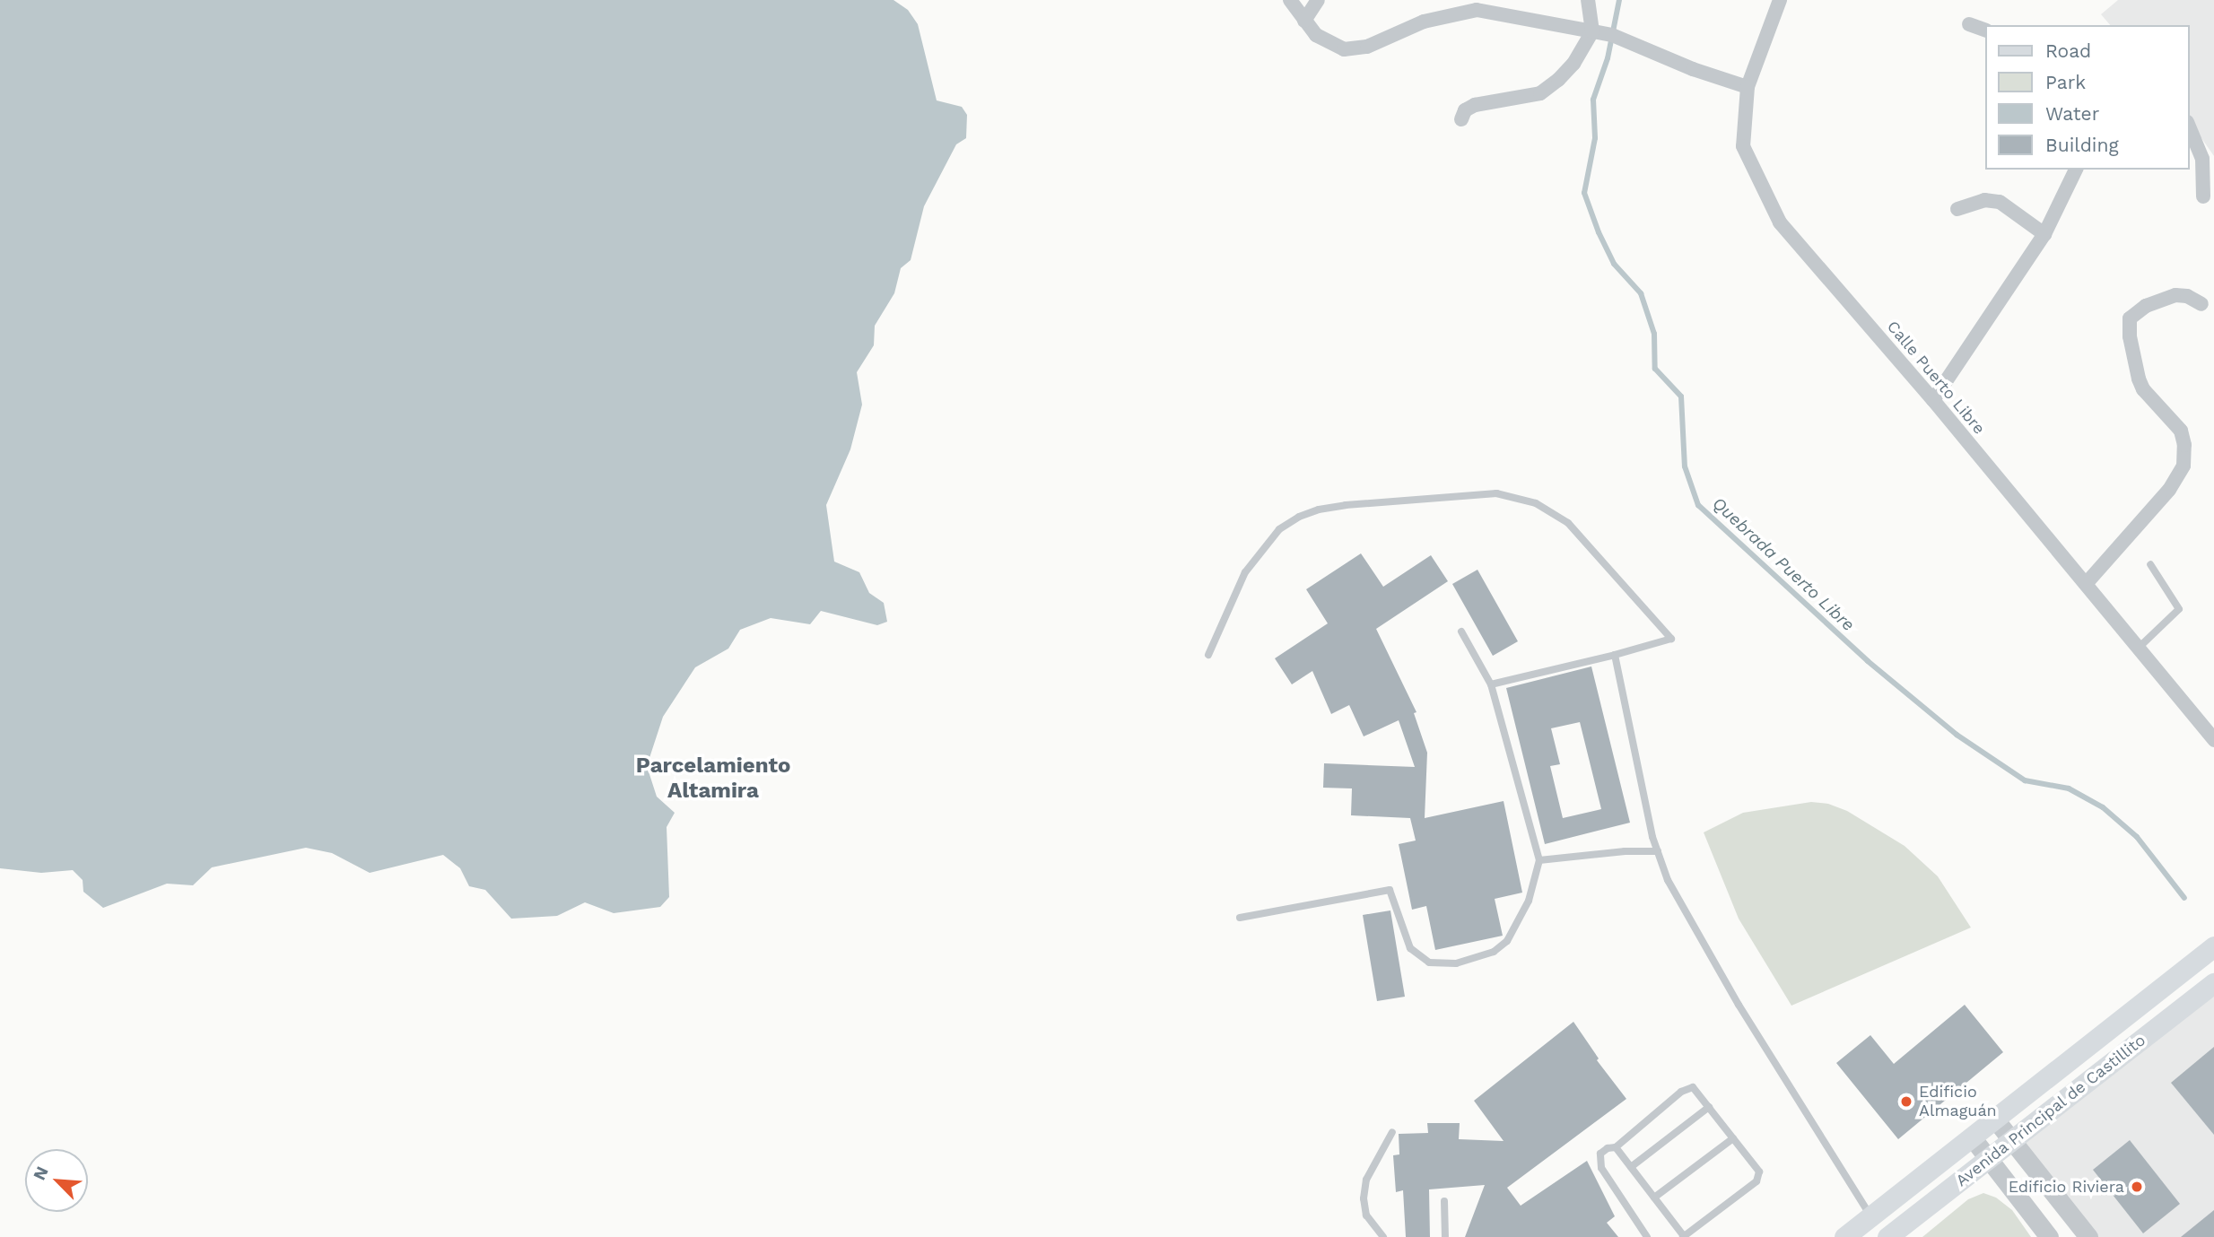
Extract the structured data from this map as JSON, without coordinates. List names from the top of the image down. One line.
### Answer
{"streets":{"main road":["Avenida Principal de Castillito"],"street":["Calle Puerto Libre"]},"districts":["Parcelamiento Altamira"],"water":["Quebrada Puerto Libre"],"places":["Edificio Almaguán","Edificio Riviera"],"legend":["Road","Park","Water","Building"],"north":"top left"}
